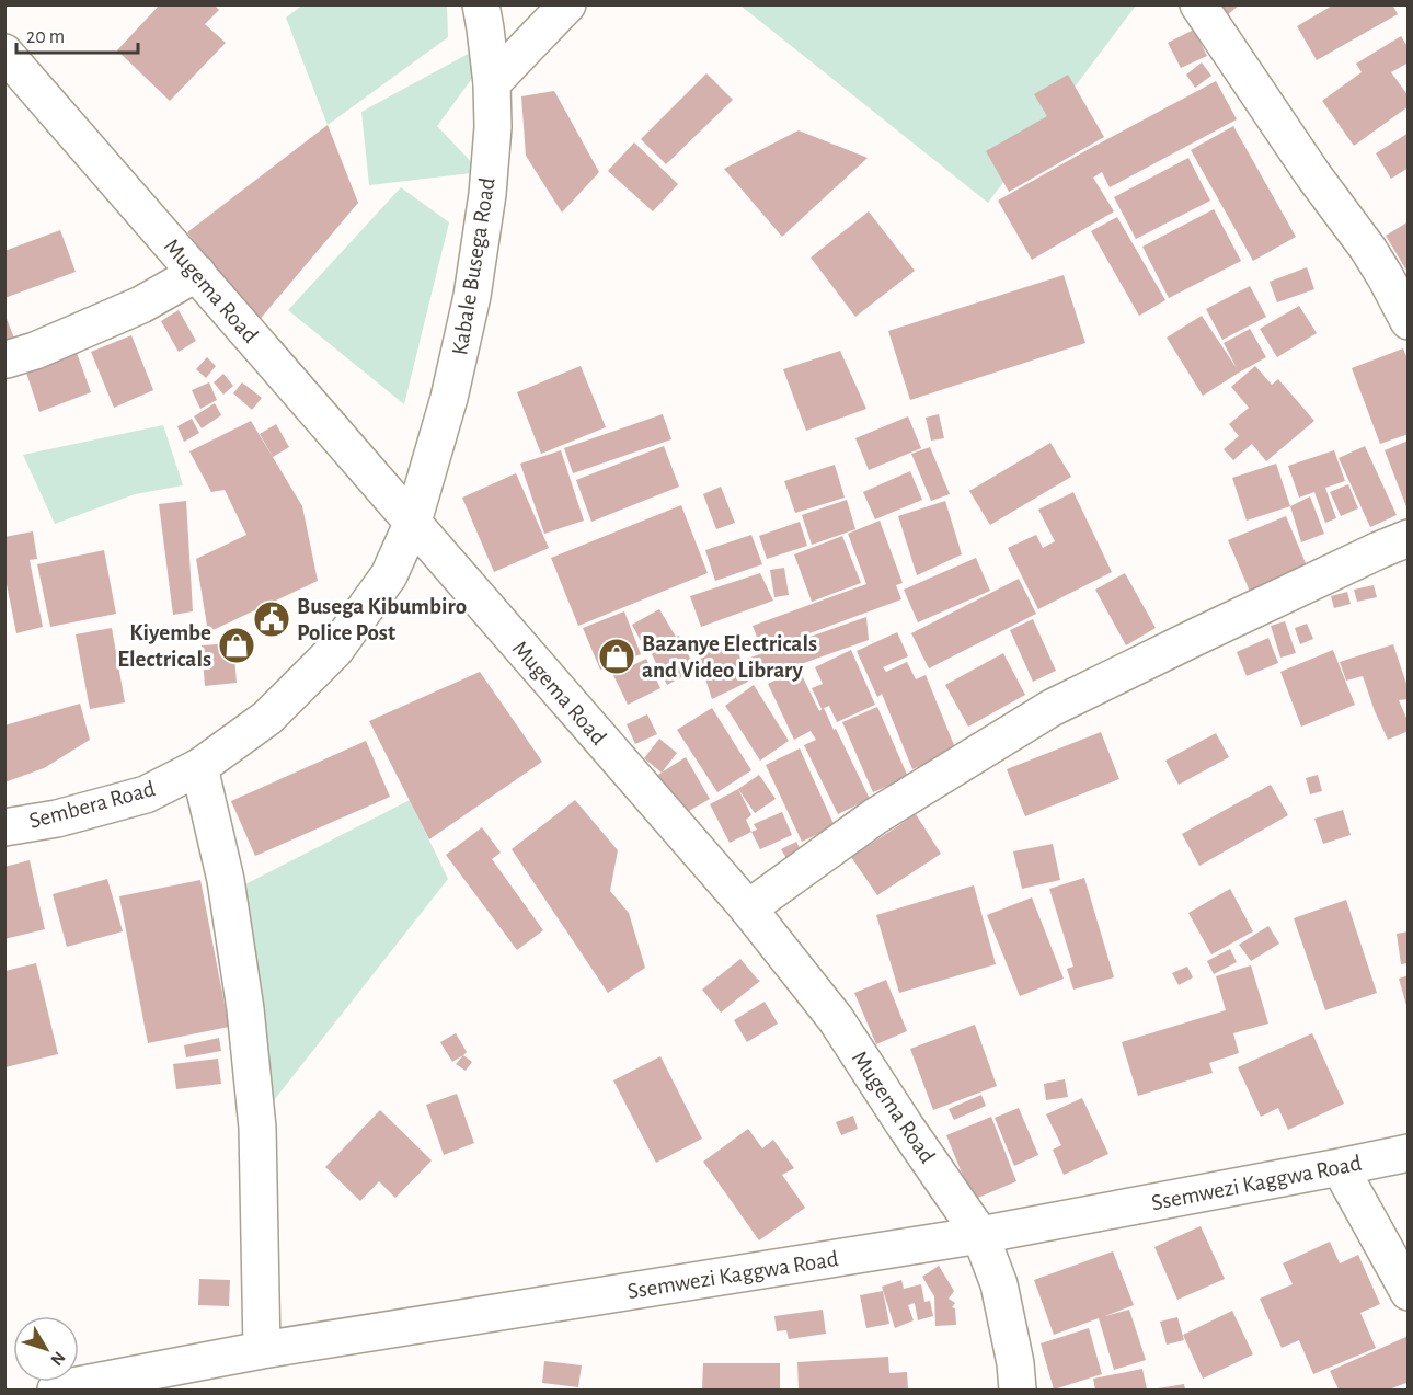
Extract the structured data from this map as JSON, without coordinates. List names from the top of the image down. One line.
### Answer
{"streets":{"street":["Kabale Busega Road","Mugema Road","Sembera Road","Ssemwezi Kaggwa Road"]},"crossings":[["Kabale Busega Road","Mugema Road"],["Kabale Busega Road","Sembera Road"],["Mugema Road","Sembera Road"],["Mugema Road","Ssemwezi Kaggwa Road"]],"places":{"public building":["Busega Kibumbiro Police Post"],"shop":["Kiyembe Electricals","Bazanye Electricals and Video Library"]},"scale_bar":"20 m","north":"bottom right"}
